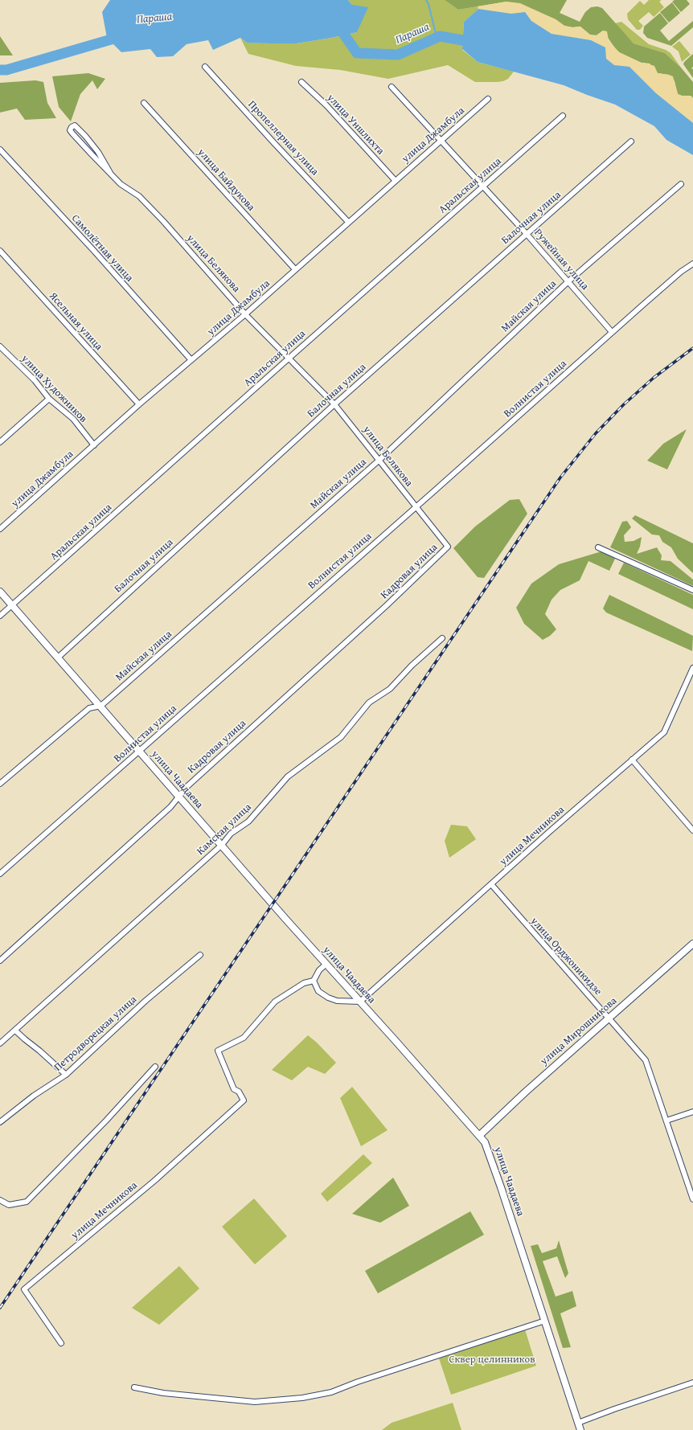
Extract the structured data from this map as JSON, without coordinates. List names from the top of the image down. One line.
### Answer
{"streets":{"street":["улица Уншлихта","улица Джамбула","Пропеллерная улица","улица Байдукова","Аральская улица","Балочная улица","Самолётная улица","Ружейная улица","улица Белякова","Майская улица","Ясельная улица","улица Художников","Волнистая улица","Кадровая улица","улица Чаадаева","Камская улица","улица Мечникова","улица Орджоникидзе","улица Мирошникова","Петродворецкая улица"]},"crossings":[["улица Уншлихта","улица Джамбула"],["улица Джамбула","Пропеллерная улица"],["улица Джамбула","улица Байдукова"],["улица Джамбула","Самолётная улица"],["улица Джамбула","Ружейная улица"],["улица Джамбула","улица Белякова"],["улица Джамбула","Ясельная улица"],["улица Джамбула","улица Художников"],["Аральская улица","Ружейная улица"],["Аральская улица","улица Белякова"],["Аральская улица","улица Чаадаева"],["Балочная улица","Ружейная улица"],["Балочная улица","улица Белякова"],["Балочная улица","улица Чаадаева"],["Ружейная улица","Майская улица"],["Ружейная улица","Волнистая улица"],["улица Белякова","Майская улица"],["улица Белякова","Волнистая улица"],["улица Белякова","Кадровая улица"],["Майская улица","улица Чаадаева"],["Волнистая улица","улица Чаадаева"],["Кадровая улица","улица Чаадаева"],["улица Чаадаева","Камская улица"],["улица Чаадаева","улица Мечникова"],["улица Чаадаева","улица Мирошникова"],["улица Мечникова","улица Орджоникидзе"],["улица Орджоникидзе","улица Мирошникова"]],"water":["Параша"],"parks":["Сквер целинников"]}
